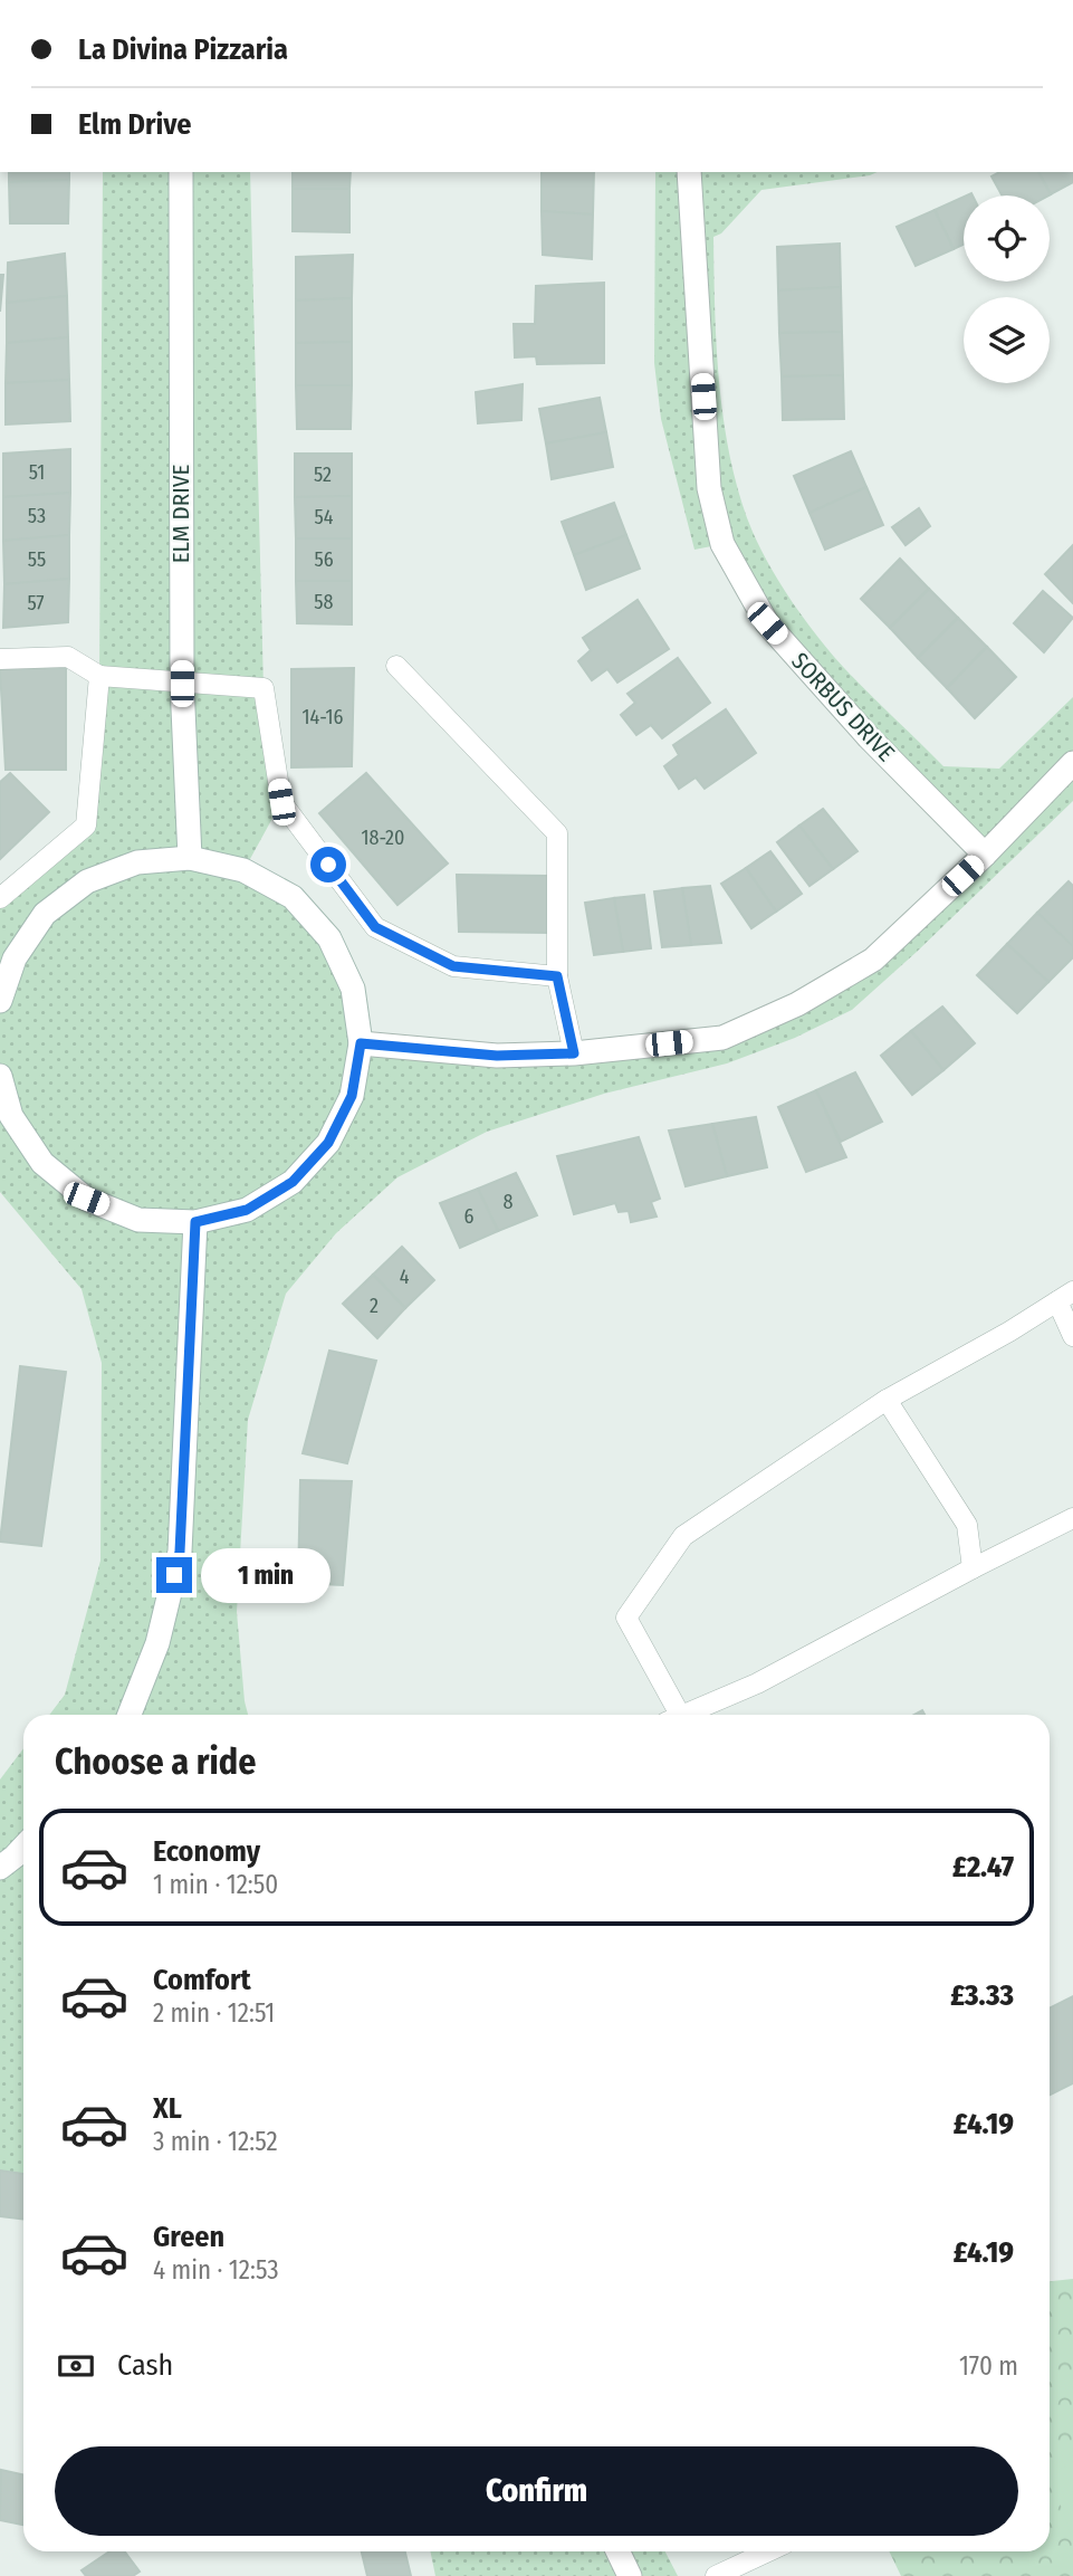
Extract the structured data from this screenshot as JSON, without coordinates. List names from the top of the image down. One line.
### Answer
{"streets":{"street":["ELM DRIVE","SORBUS DRIVE"]},"house_numbers":["51","52","53","54","55","56","58","57","14-16","18-20","8","6","4","2"],"page":{"banner":["La Divina Pizzaria","Elm Drive"],"bubble":"1 min","heading":"Choose a ride","list":[{"name":"Economy","note":"1 min · 12:50","value":"£2.47"},{"name":"Comfort","note":"2 min · 12:51","value":"£3.33"},{"name":"XL","note":"3 min · 12:52","value":"£4.19"},{"name":"Green","note":"4 min · 12:53","value":"£4.19"}],"pay":["Cash","170 m"],"buttons":"Confirm"}}
